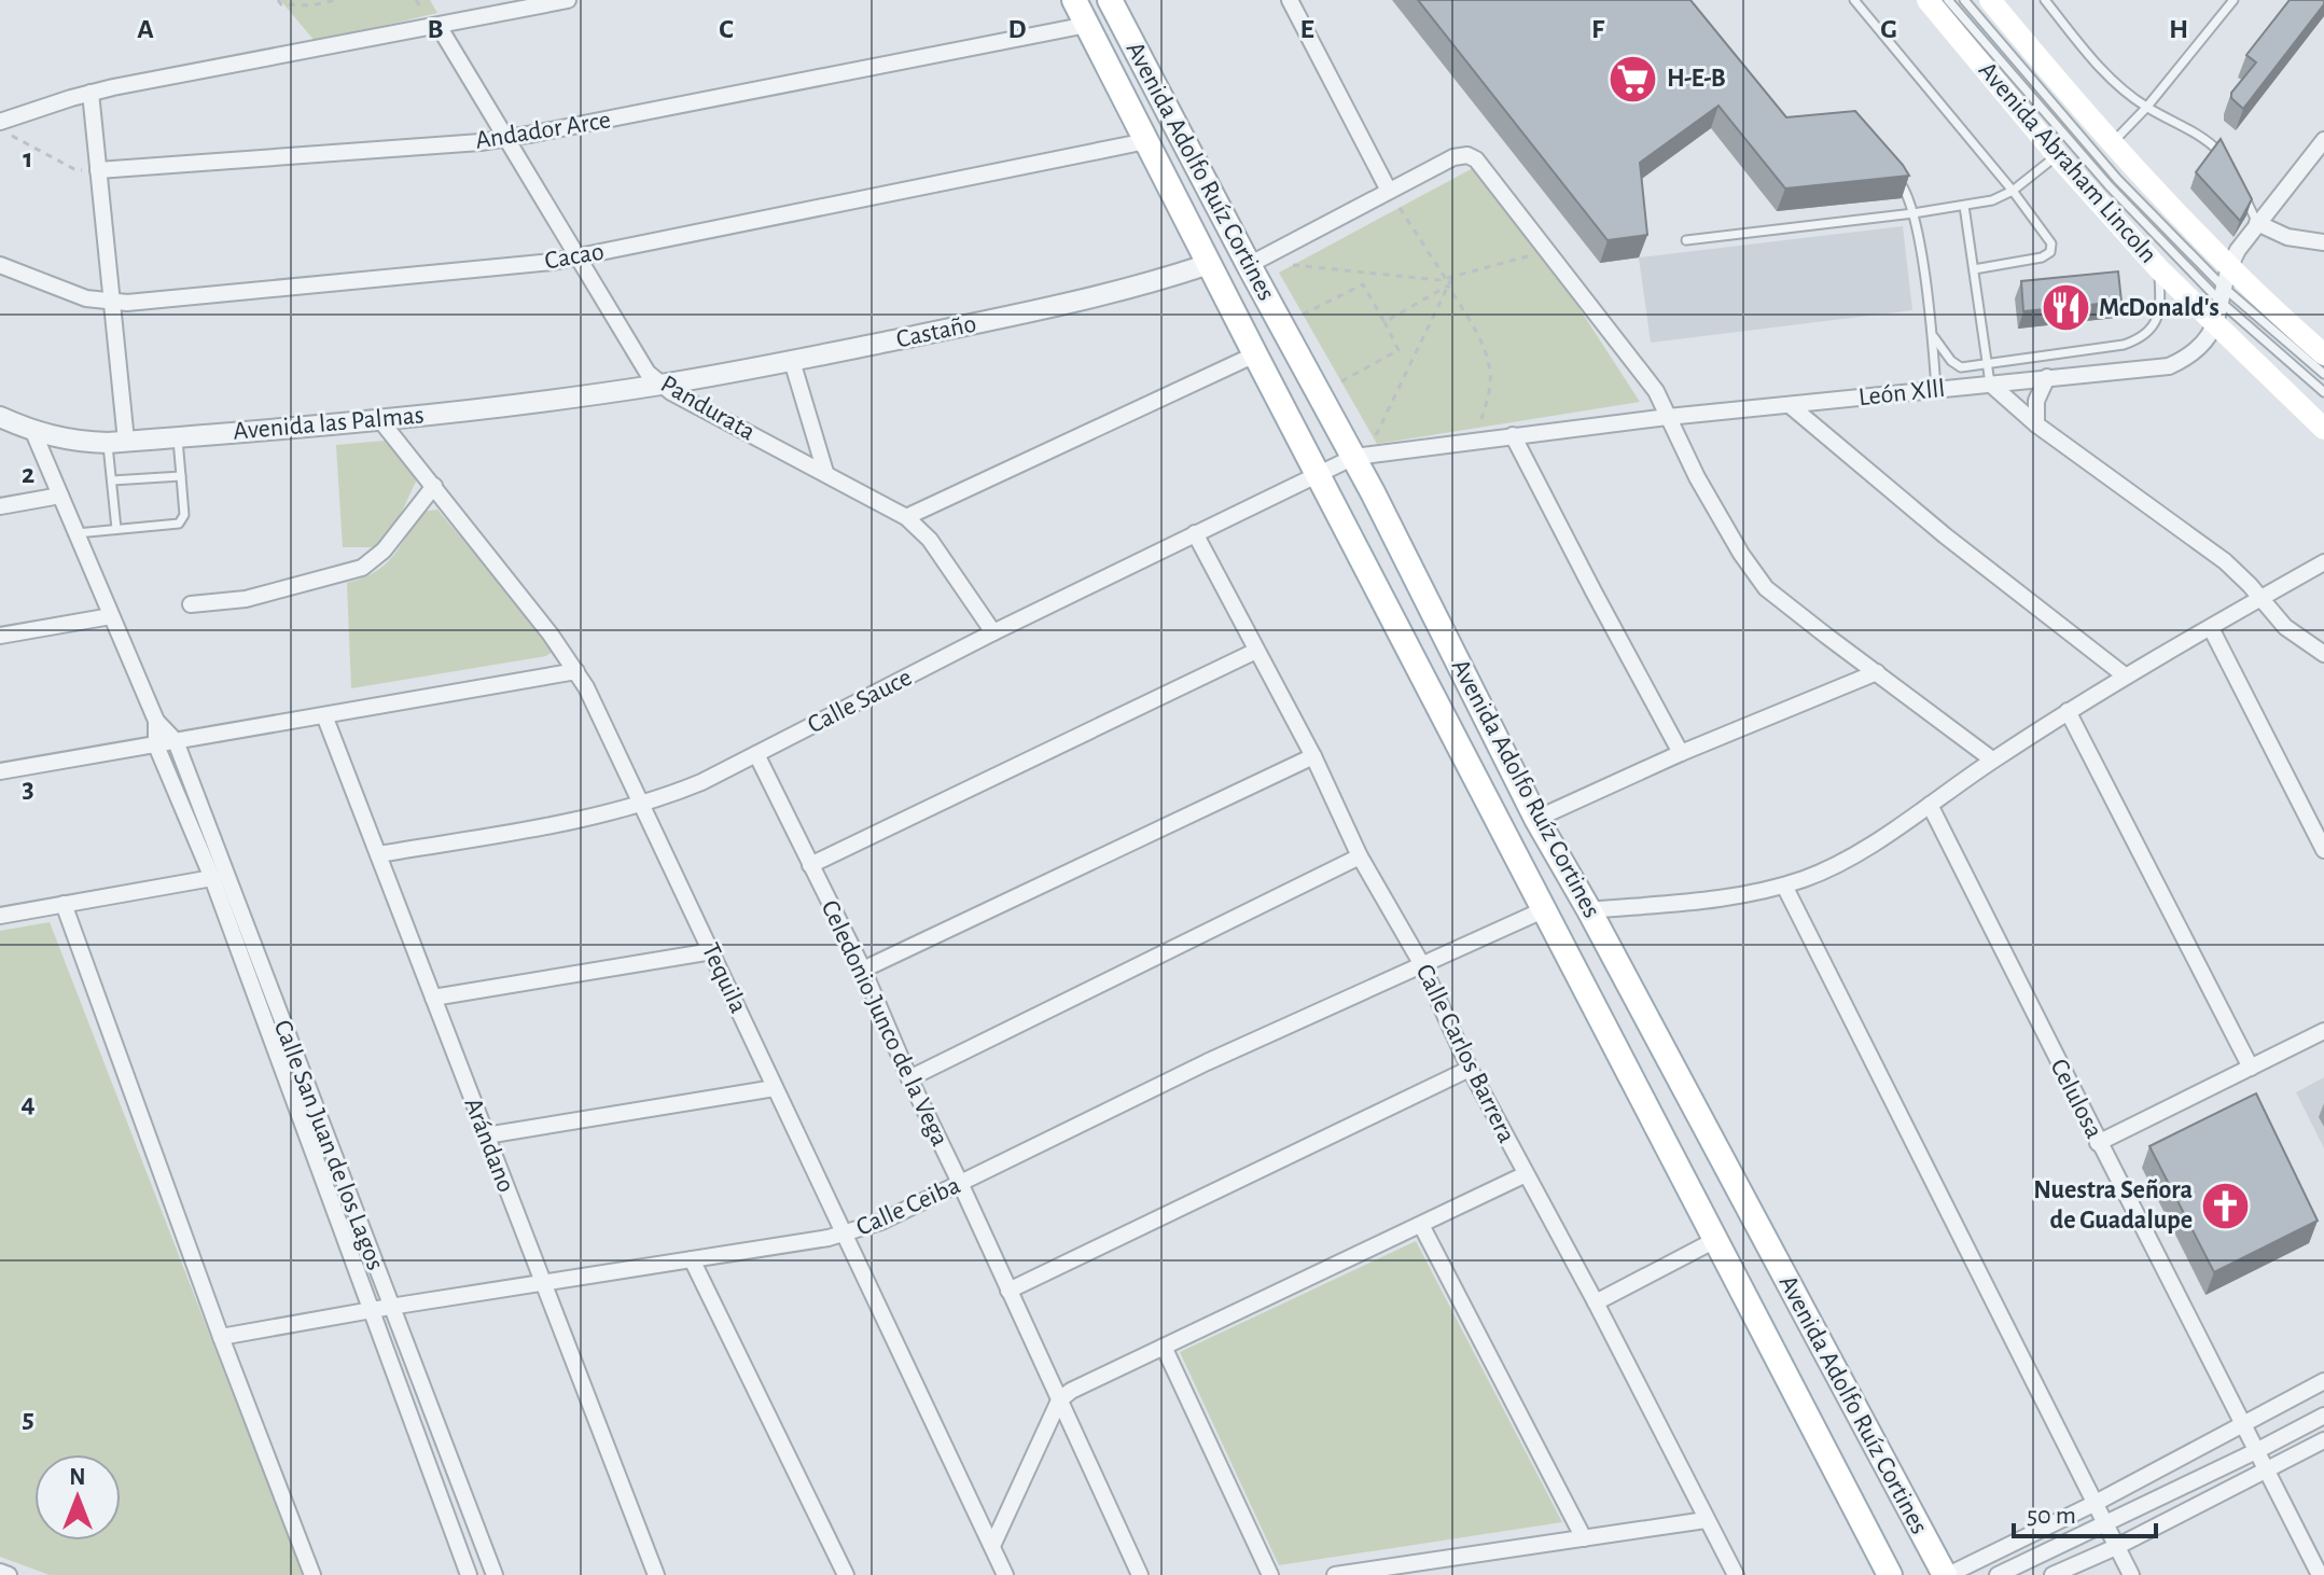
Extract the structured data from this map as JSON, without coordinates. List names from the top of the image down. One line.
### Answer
{"streets":{"main road":["Avenida Abraham Lincoln","Avenida Adolfo Ruíz Cortines"],"street":["Andador Arce","Cacao","Castaño","León Xlll","Pandurata","Avenida las Palmas","Calle Sauce","Tequila","Celedonio Junco de la Vega","Calle Carlos Barrera","Celulosa","Calle San Juan de los Lagos","Arándano","Calle Ceiba"]},"crossings":[["Andador Arce","Avenida Adolfo Ruíz Cortines"],["Andador Arce","Pandurata"],["Avenida Abraham Lincoln","León Xlll"],["Avenida Adolfo Ruíz Cortines","Cacao"],["Avenida Adolfo Ruíz Cortines","Castaño"],["Avenida Adolfo Ruíz Cortines","León Xlll"],["Avenida Adolfo Ruíz Cortines","Calle Sauce"],["Avenida Adolfo Ruíz Cortines","Calle Ceiba"],["Cacao","Pandurata"],["Castaño","Pandurata"],["Castaño","Avenida las Palmas"],["León Xlll","Calle Sauce"],["Pandurata","Avenida las Palmas"],["Pandurata","Calle Sauce"],["Avenida las Palmas","Tequila"],["Avenida las Palmas","Calle San Juan de los Lagos"],["Calle Sauce","Tequila"],["Calle Sauce","Celedonio Junco de la Vega"],["Calle Sauce","Calle Carlos Barrera"],["Calle Sauce","Arándano"],["Tequila","Calle Ceiba"],["Celedonio Junco de la Vega","Calle Ceiba"],["Calle Carlos Barrera","Calle Ceiba"],["Calle San Juan de los Lagos","Calle Ceiba"],["Arándano","Calle Ceiba"]],"places":{"supermarket":["H-E-B"],"restaurant":["McDonald's"],"church":["Nuestra Señora de Guadalupe"]},"scale_bar":"50 m","north":"top","grid":{"columns":["A","B","C","D","E","F","G","H"],"rows":["1","2","3","4","5"]}}
